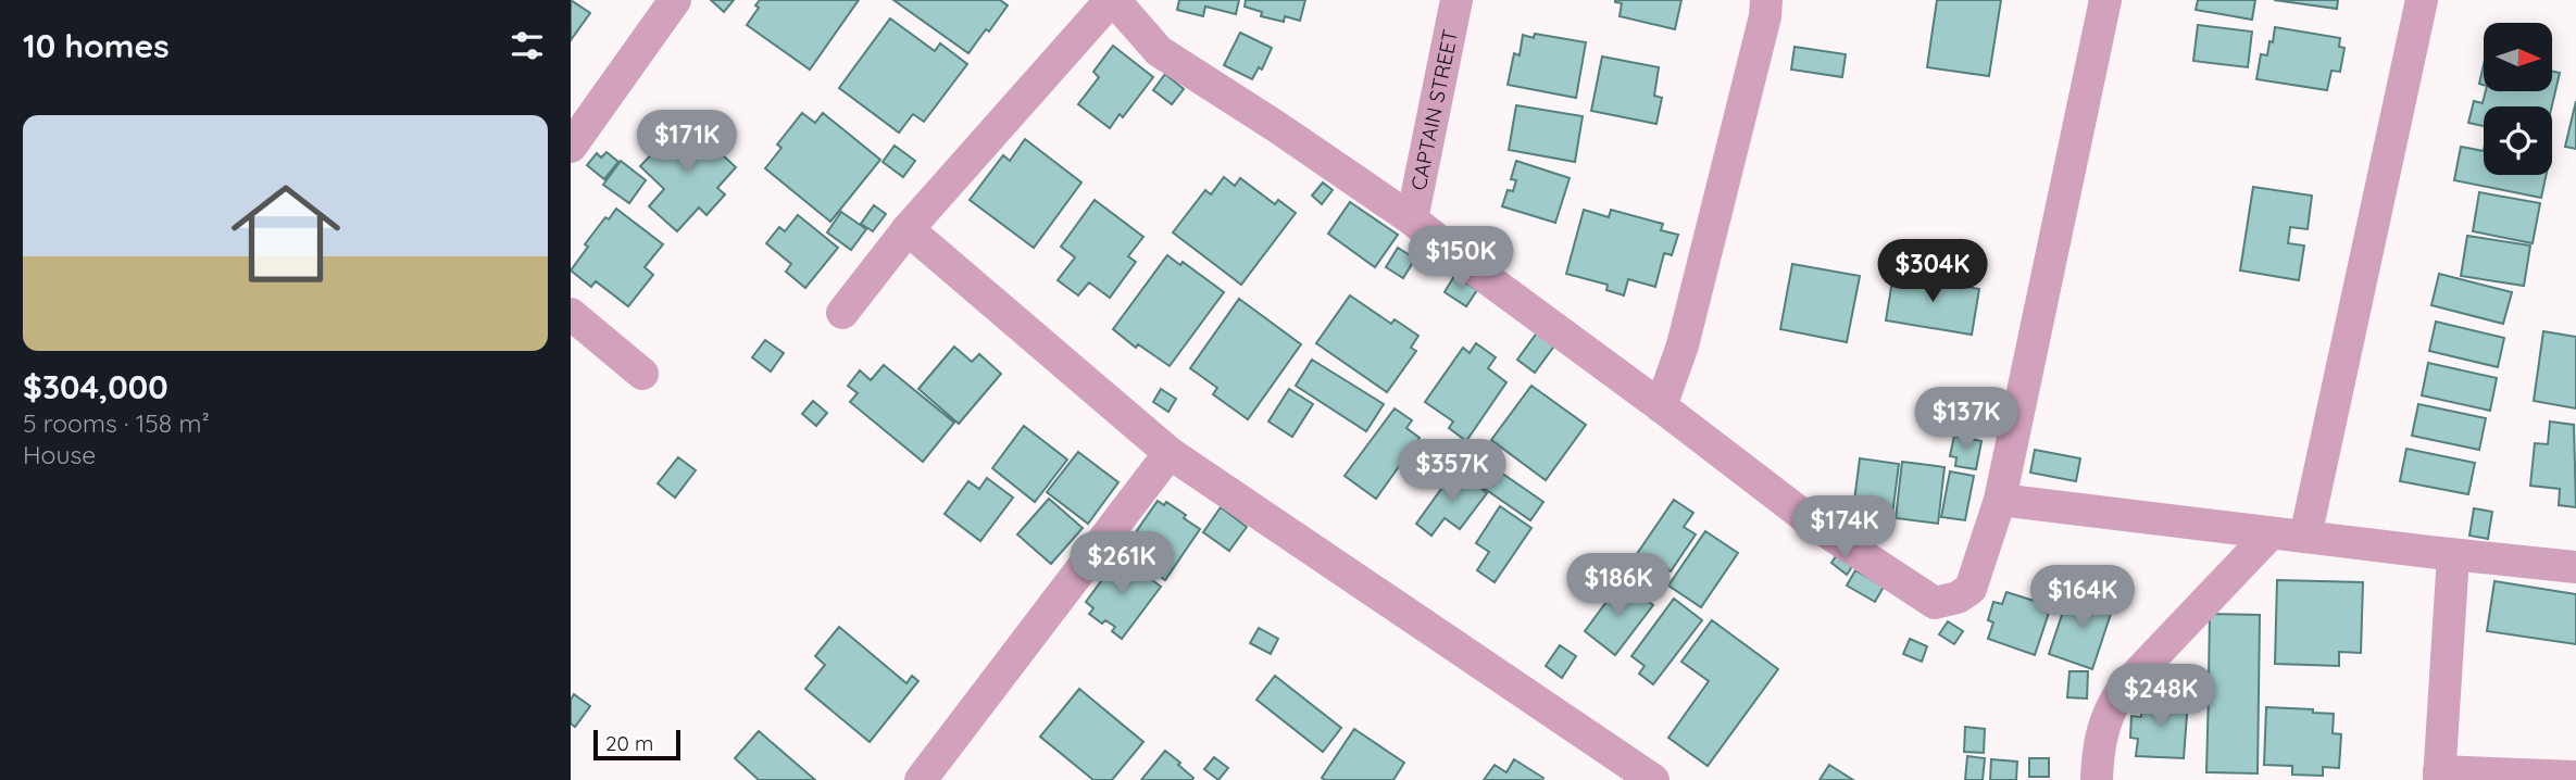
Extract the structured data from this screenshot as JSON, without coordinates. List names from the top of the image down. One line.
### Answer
{"streets":{"street":["CAPTAIN STREET"]},"scale_bar":"20 m","north":"right","page":{"heading":"10 homes","list":[{"name":"$304,000","note":"5 rooms · 158 m² · House"}],"price":["$171K","$150K","$304K","$137K","$357K","$174K","$261K","$186K","$164K","$248K"],"scale":"20 m"}}
